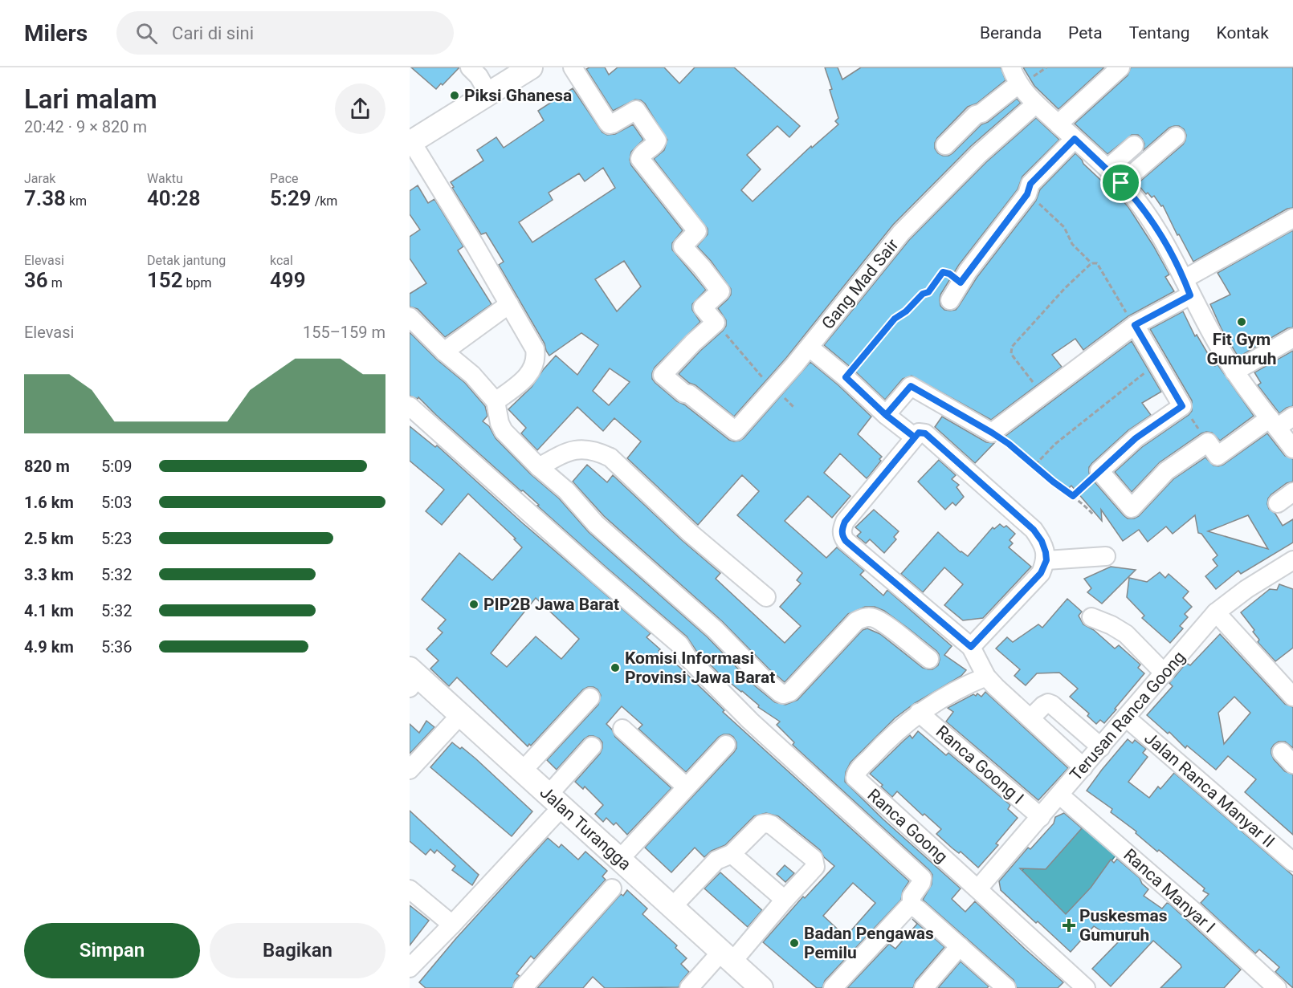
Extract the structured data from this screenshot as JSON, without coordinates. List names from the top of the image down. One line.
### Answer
{"streets":{"main road":["Jalan Turangga"],"street":["Gang Mad Sair","Terusan Ranca Goong","Ranca Goong I","Jalan Ranca Manyar II","Ranca Goong","Ranca Manyar I"]},"crossings":[["Terusan Ranca Goong","Ranca Goong I"],["Terusan Ranca Goong","Jalan Ranca Manyar II"],["Terusan Ranca Goong","Ranca Goong"],["Terusan Ranca Goong","Ranca Manyar I"],["Ranca Goong I","Ranca Goong"]],"places":{"other":["Piksi Ghanesa","Fit Gym Gumuruh","PIP2B Jawa Barat","Komisi Informasi Provinsi Jawa Barat","Badan Pengawas Pemilu"],"health":["Puskesmas Gumuruh"]},"page":{"header":"Milers","search":"Cari di sini","nav":["Beranda","Peta","Tentang","Kontak"],"heading":["Lari malam","20:42 · 9 × 820 m"],"stats":[["Jarak","7.38 km"],["Waktu","40:28"],["Pace","5:29 /km"],["Elevasi","36 m"],["Detak jantung","152 bpm"],["kcal","499"]],"chart":["Elevasi","155–159 m"],"list":[{"name":"820 m","note":"5:09"},{"name":"1.6 km","note":"5:03"},{"name":"2.5 km","note":"5:23"},{"name":"3.3 km","note":"5:32"},{"name":"4.1 km","note":"5:32"},{"name":"4.9 km","note":"5:36"}],"buttons":["Simpan","Bagikan"]}}
